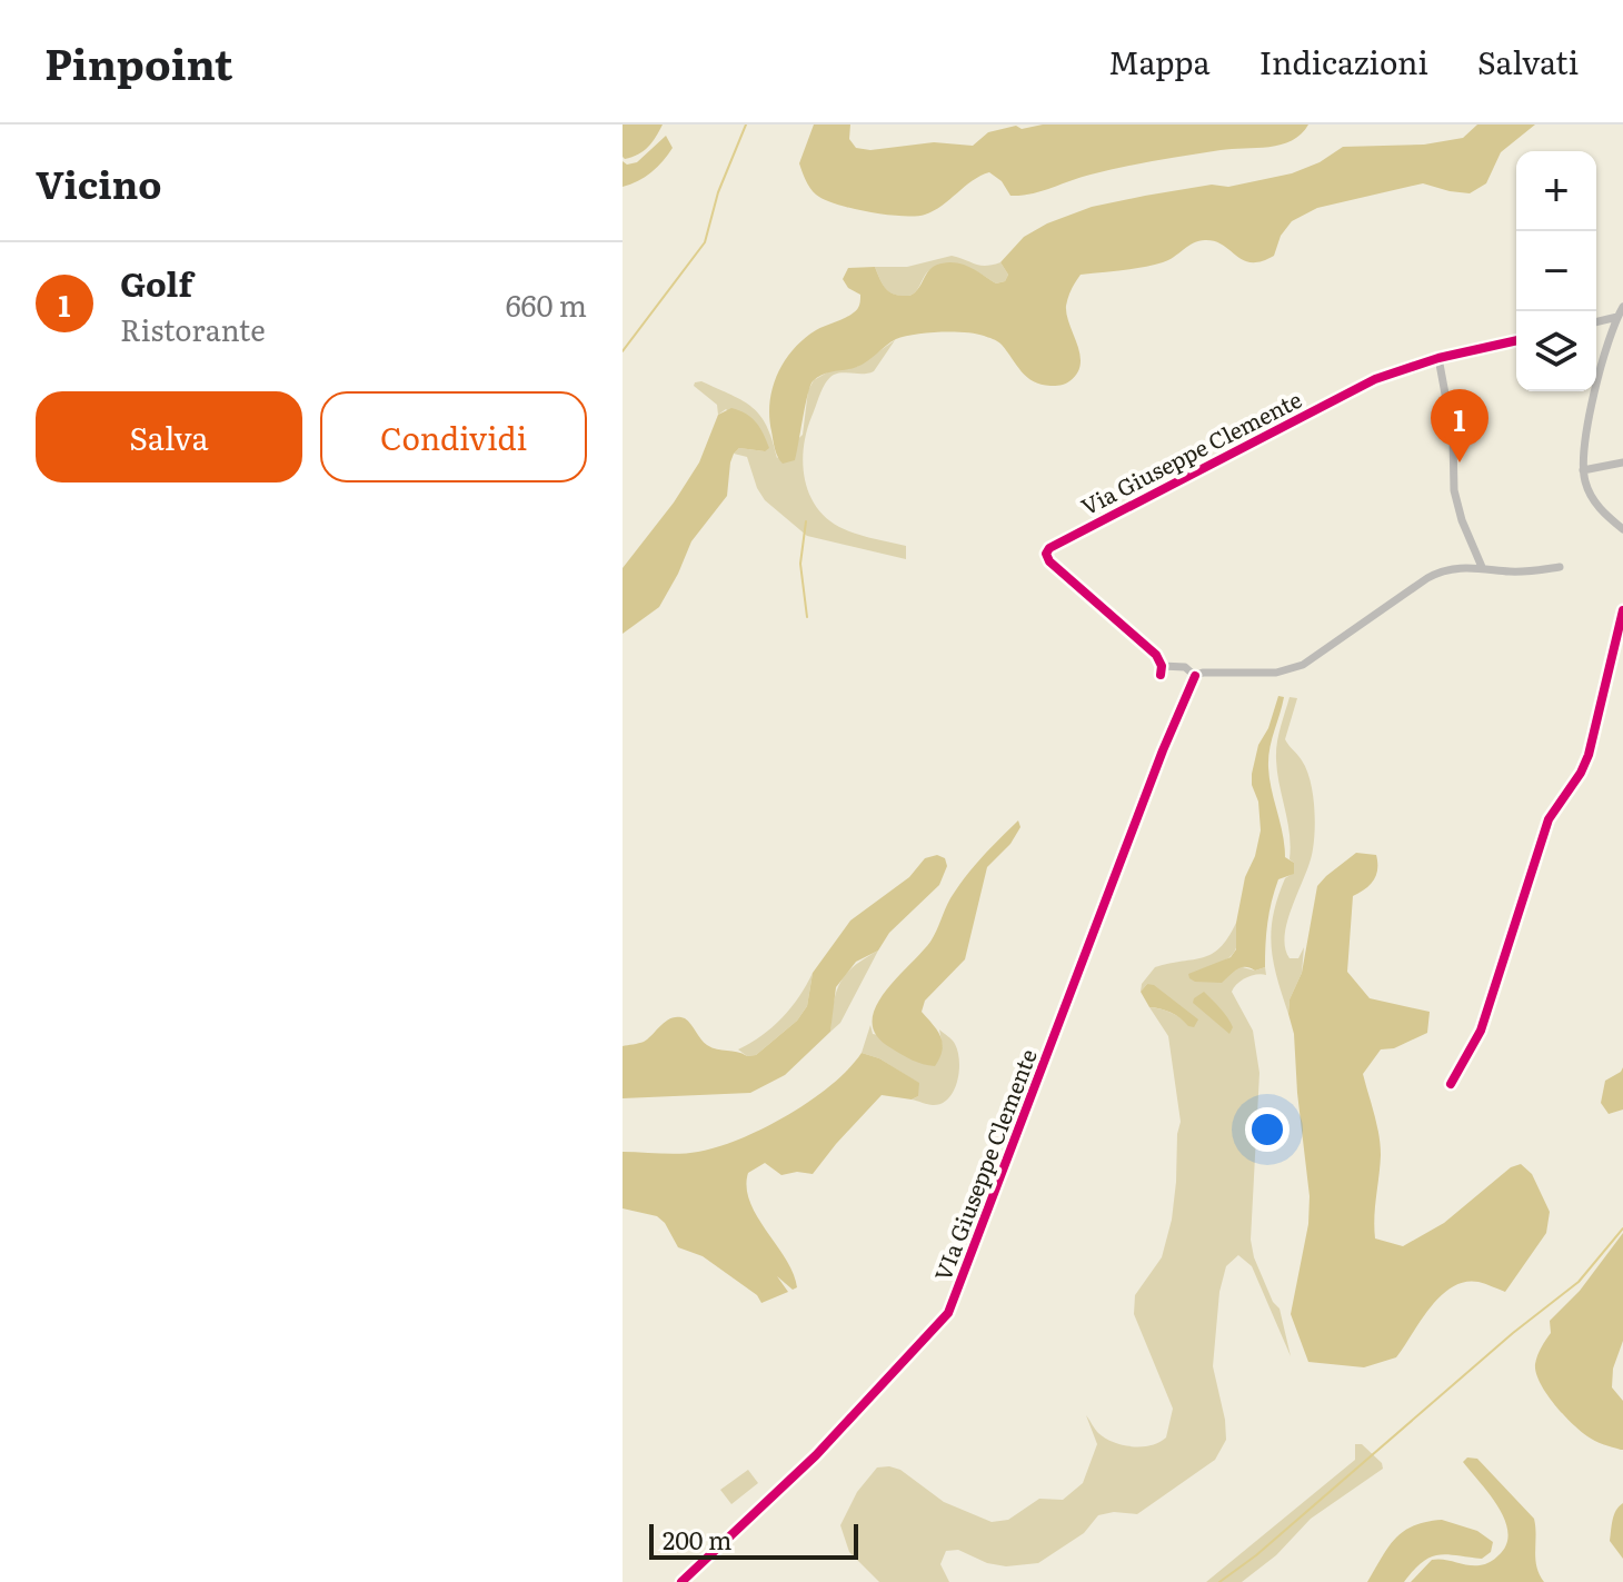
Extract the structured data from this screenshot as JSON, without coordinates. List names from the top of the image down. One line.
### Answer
{"streets":{"street":["Via Giuseppe Clemente","VIa Giuseppe Clemente"]},"crossings":[["Via Giuseppe Clemente","VIa Giuseppe Clemente"]],"scale_bar":"200 m","page":{"header":"Pinpoint","nav":["Mappa","Indicazioni","Salvati"],"heading":"Vicino","map_buttons":["+","−"],"list":[{"mark":"1","name":"Golf","note":"Ristorante","value":"660 m"}],"buttons":["Salva","Condividi"],"pins":"1","scale":"200 m"}}
